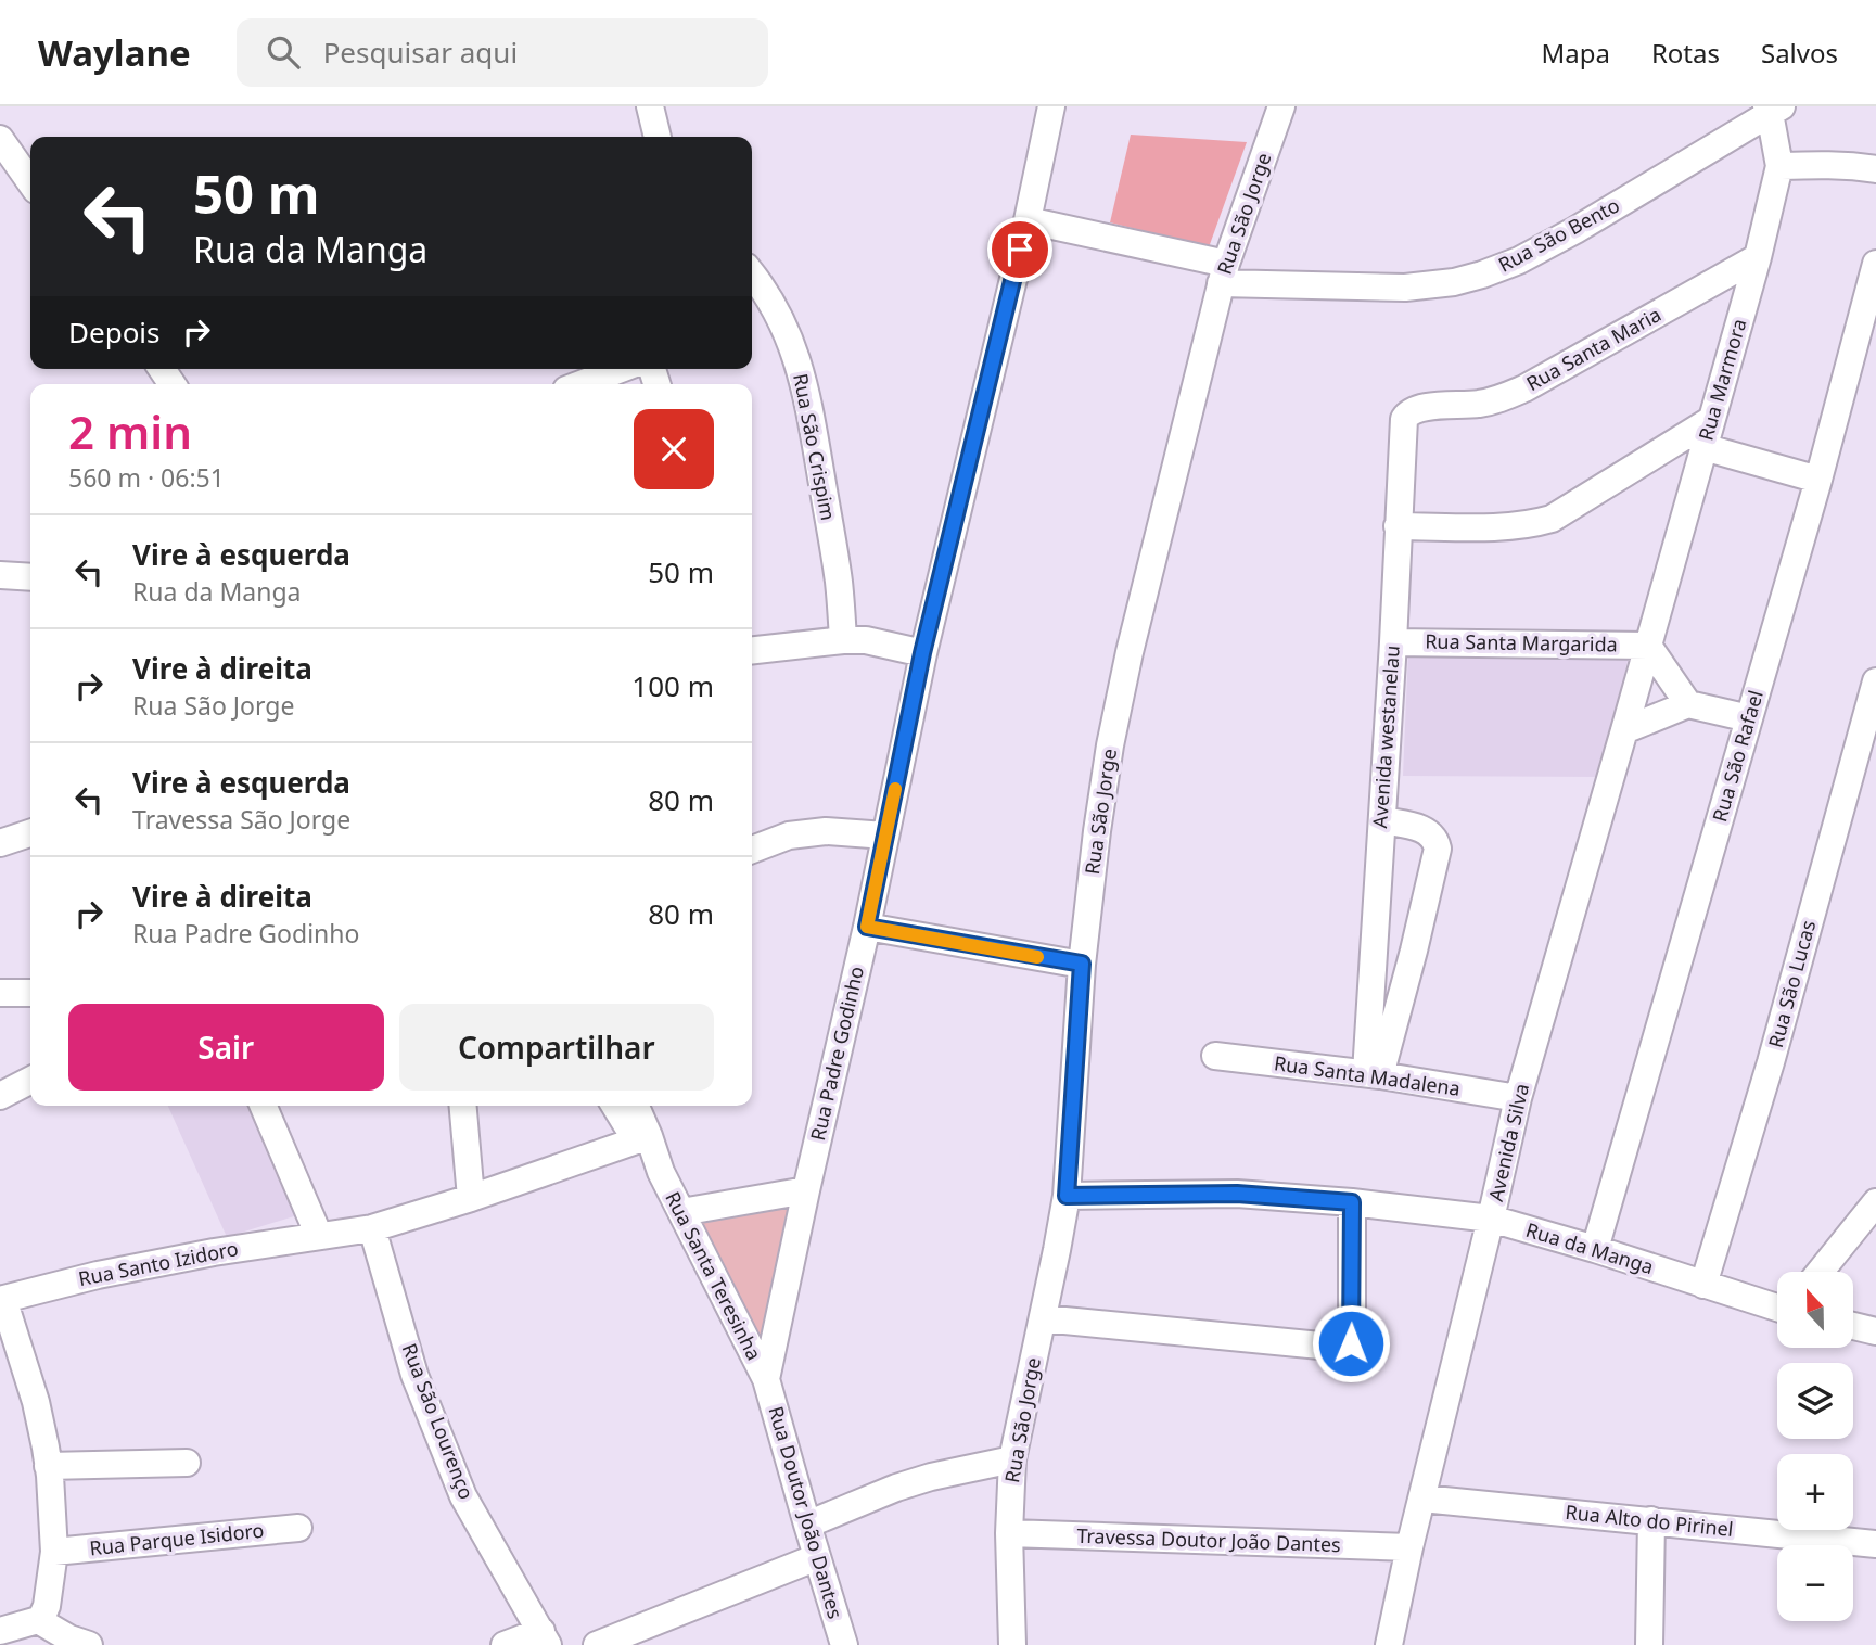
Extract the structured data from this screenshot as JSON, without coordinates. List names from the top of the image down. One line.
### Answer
{"streets":{"street":["Rua São Jorge","Rua São Bento","Rua Santa Maria","Rua Marmora","Rua São Crispim","Rua Santa Margarida","Avenida westanelau","Rua São Rafael","Rua São Lucas","Rua Padre Godinho","Rua Santa Madalena","Avenida Silva","Rua da Manga","Rua Santo Izidoro","Rua Santa Teresinha","Rua São Lourenço","Rua Doutor João Dantes","Rua Alto do Pirinel","Rua Parque Isidoro","Travessa Doutor João Dantes"]},"crossings":[["Rua São Jorge","Rua São Bento"],["Rua São Jorge","Rua da Manga"],["Rua São Jorge","Travessa Doutor João Dantes"],["Rua São Bento","Rua Marmora"],["Rua São Bento","Rua Padre Godinho"],["Rua Santa Maria","Rua Marmora"],["Rua Santa Maria","Avenida westanelau"],["Rua Marmora","Rua Santa Margarida"],["Rua Marmora","Avenida Silva"],["Rua Santa Margarida","Avenida westanelau"],["Rua Santa Margarida","Avenida Silva"],["Avenida westanelau","Rua Santa Madalena"],["Rua São Rafael","Rua da Manga"],["Rua São Lucas","Rua da Manga"],["Rua Padre Godinho","Rua Santa Teresinha"],["Rua Padre Godinho","Rua Doutor João Dantes"],["Rua Santa Madalena","Avenida Silva"],["Avenida Silva","Rua da Manga"],["Avenida Silva","Rua Alto do Pirinel"],["Avenida Silva","Travessa Doutor João Dantes"],["Rua Santo Izidoro","Rua Santa Teresinha"],["Rua Santo Izidoro","Rua São Lourenço"],["Rua Santa Teresinha","Rua Doutor João Dantes"]],"north":"top","page":{"header":"Waylane","search":"Pesquisar aqui","nav":["Mapa","Rotas","Salvos"],"turn":["50 m","Rua da Manga"],"then":"Depois","heading":["2 min","560 m · 06:51"],"list":[{"name":"Vire à esquerda","note":"Rua da Manga","value":"50 m"},{"name":"Vire à direita","note":"Rua São Jorge","value":"100 m"},{"name":"Vire à esquerda","note":"Travessa São Jorge","value":"80 m"},{"name":"Vire à direita","note":"Rua Padre Godinho","value":"80 m"}],"buttons":["Sair","Compartilhar"],"map_buttons":["+","−"]}}
